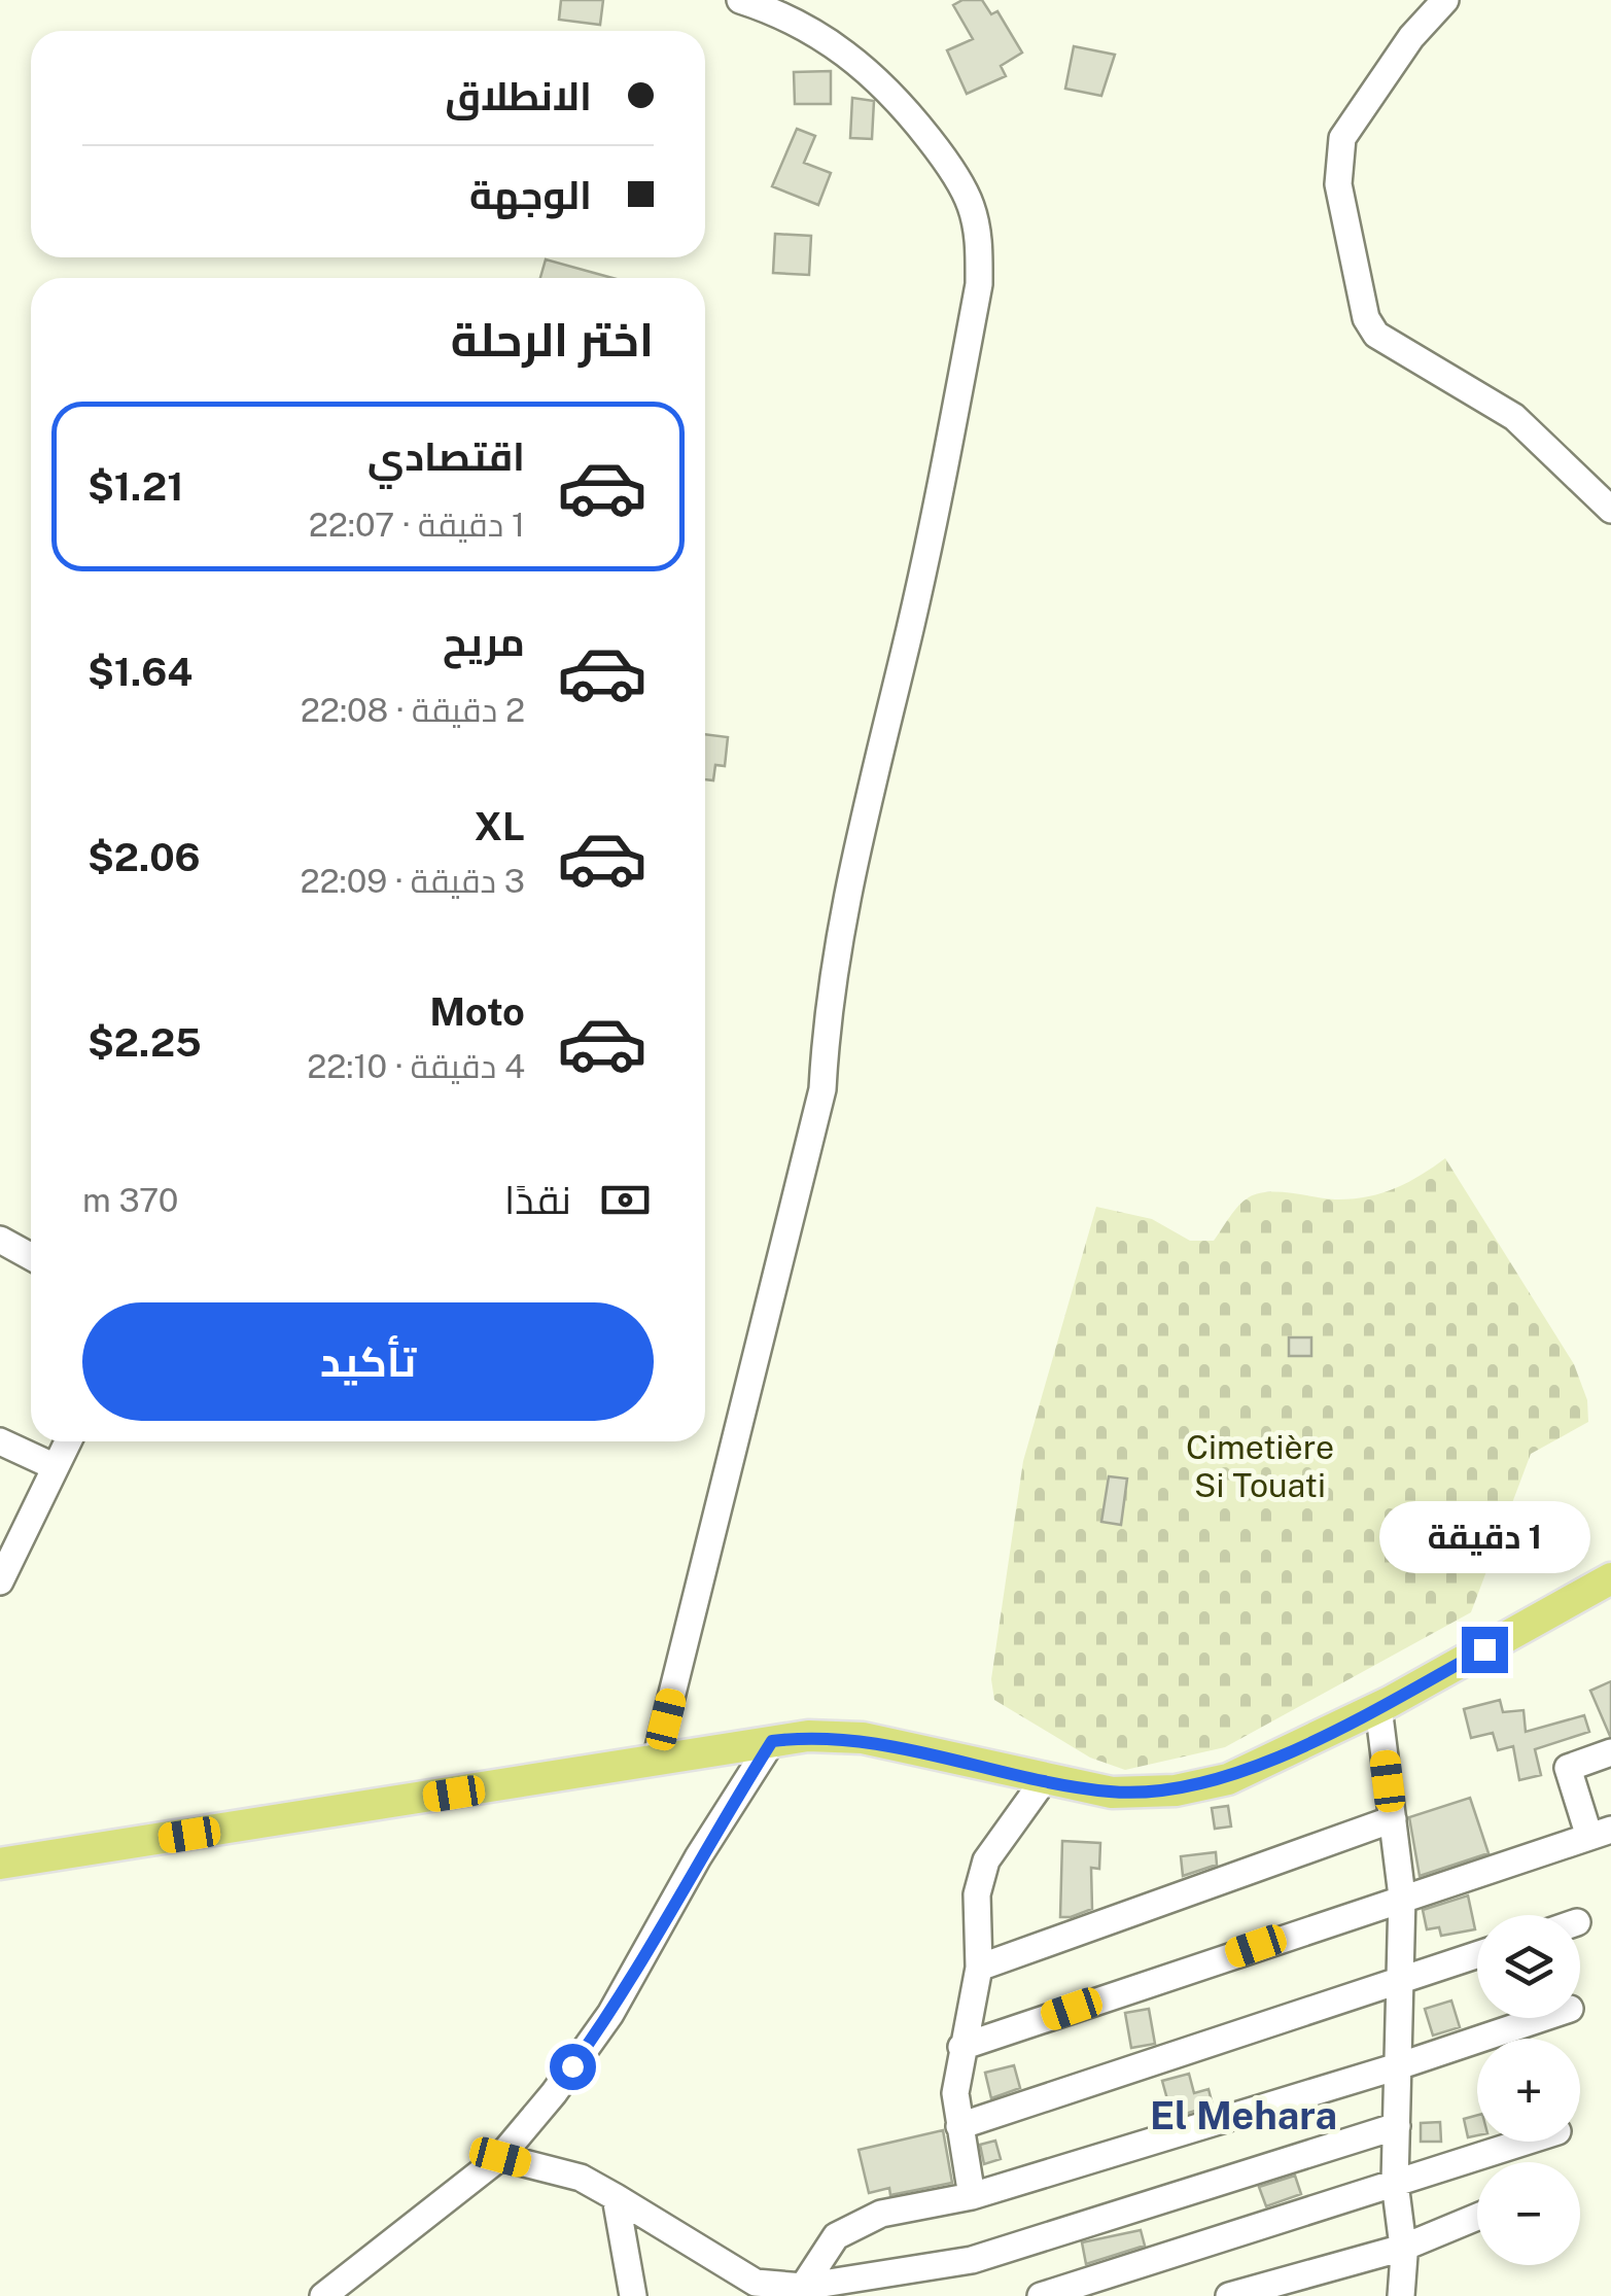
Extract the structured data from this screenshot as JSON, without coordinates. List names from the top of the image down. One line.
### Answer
{"districts":["El Mehara"],"parks":["Cimetière Si Touati"],"page":{"banner":["الانطلاق","الوجهة"],"heading":"اختر الرحلة","list":[{"name":"اقتصادي","note":"1 دقيقة · 22:07","value":"$1.21"},{"name":"مريح","note":"2 دقيقة · 22:08","value":"$1.64"},{"name":"XL","note":"3 دقيقة · 22:09","value":"$2.06"},{"name":"Moto","note":"4 دقيقة · 22:10","value":"$2.25"}],"pay":["نقدًا","370 m"],"buttons":"تأكيد","bubble":"1 دقيقة","map_buttons":["+","−"]}}
